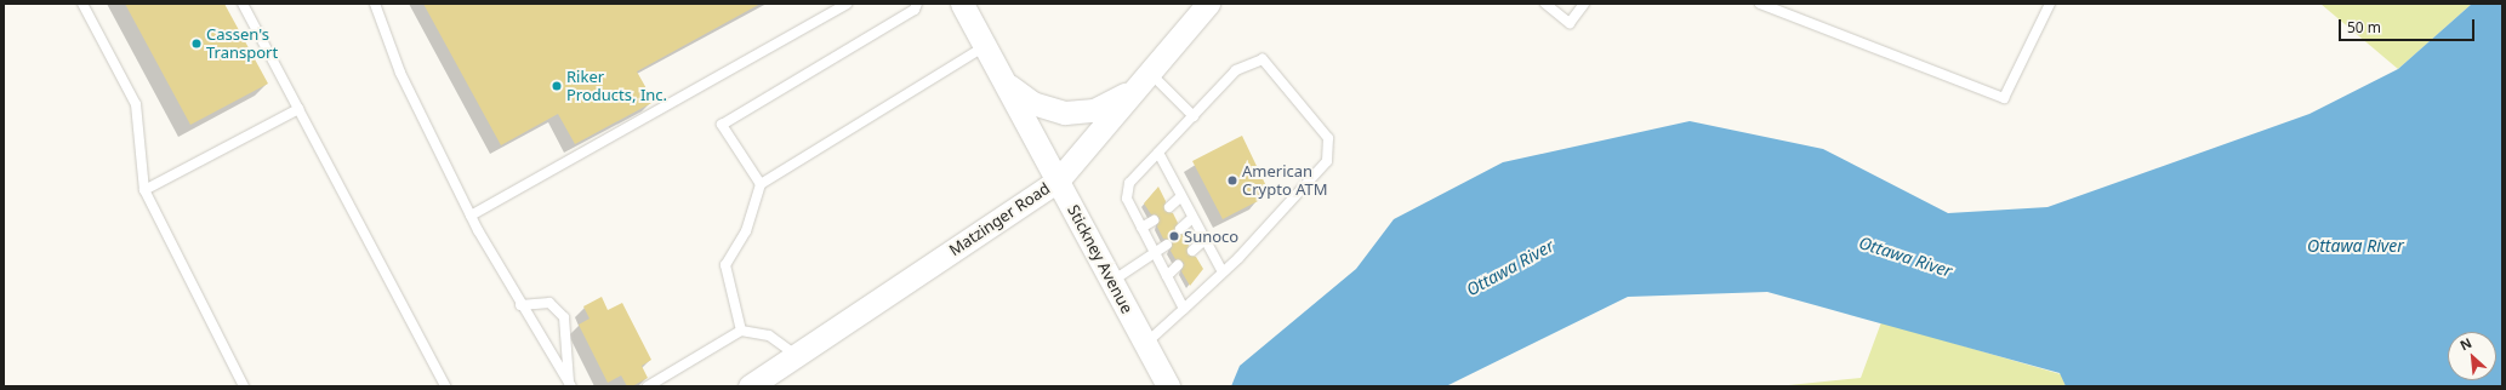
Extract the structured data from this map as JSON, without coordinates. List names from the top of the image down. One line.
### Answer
{"streets":{"street":["Matzinger Road","Stickney Avenue"]},"crossings":[["Matzinger Road","Stickney Avenue"]],"water":["Ottawa River"],"places":["Cassen's Transport","Riker Products, Inc.","American Crypto ATM","Sunoco"],"scale_bar":"50 m","north":"top left"}
